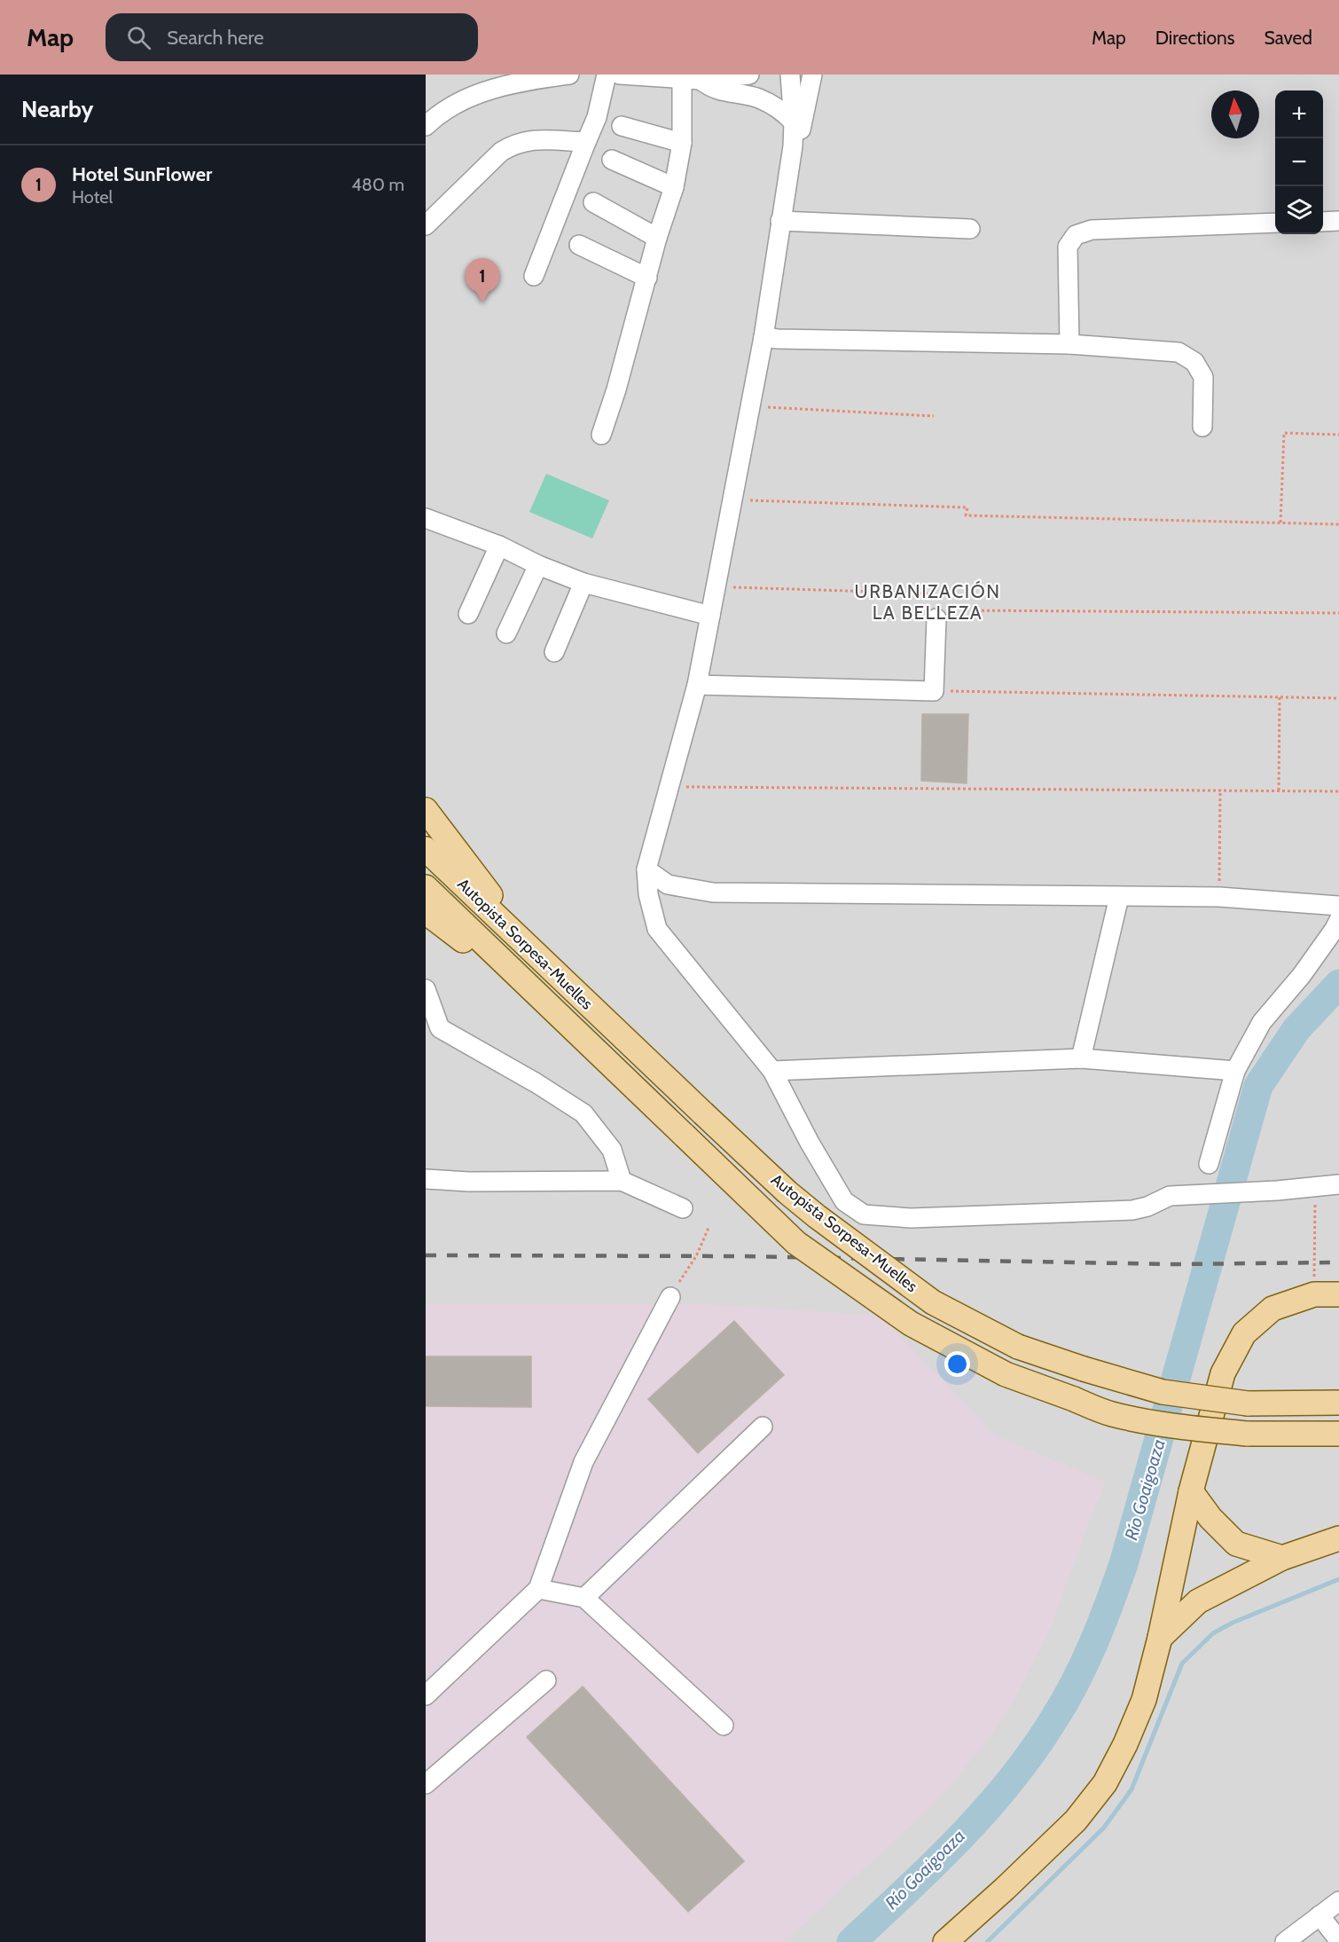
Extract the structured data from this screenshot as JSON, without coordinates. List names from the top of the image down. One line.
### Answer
{"streets":{"main road":["Autopista Sorpesa-Muelles"]},"districts":["URBANIZACIÓN LA BELLEZA"],"water":["Río Goaigoaza"],"north":"top","page":{"header":"Map","search":"Search here","nav":["Map","Directions","Saved"],"heading":"Nearby","map_buttons":["+","−"],"list":[{"mark":"1","name":"Hotel SunFlower","note":"Hotel","value":"480 m"}],"pins":"1"}}
